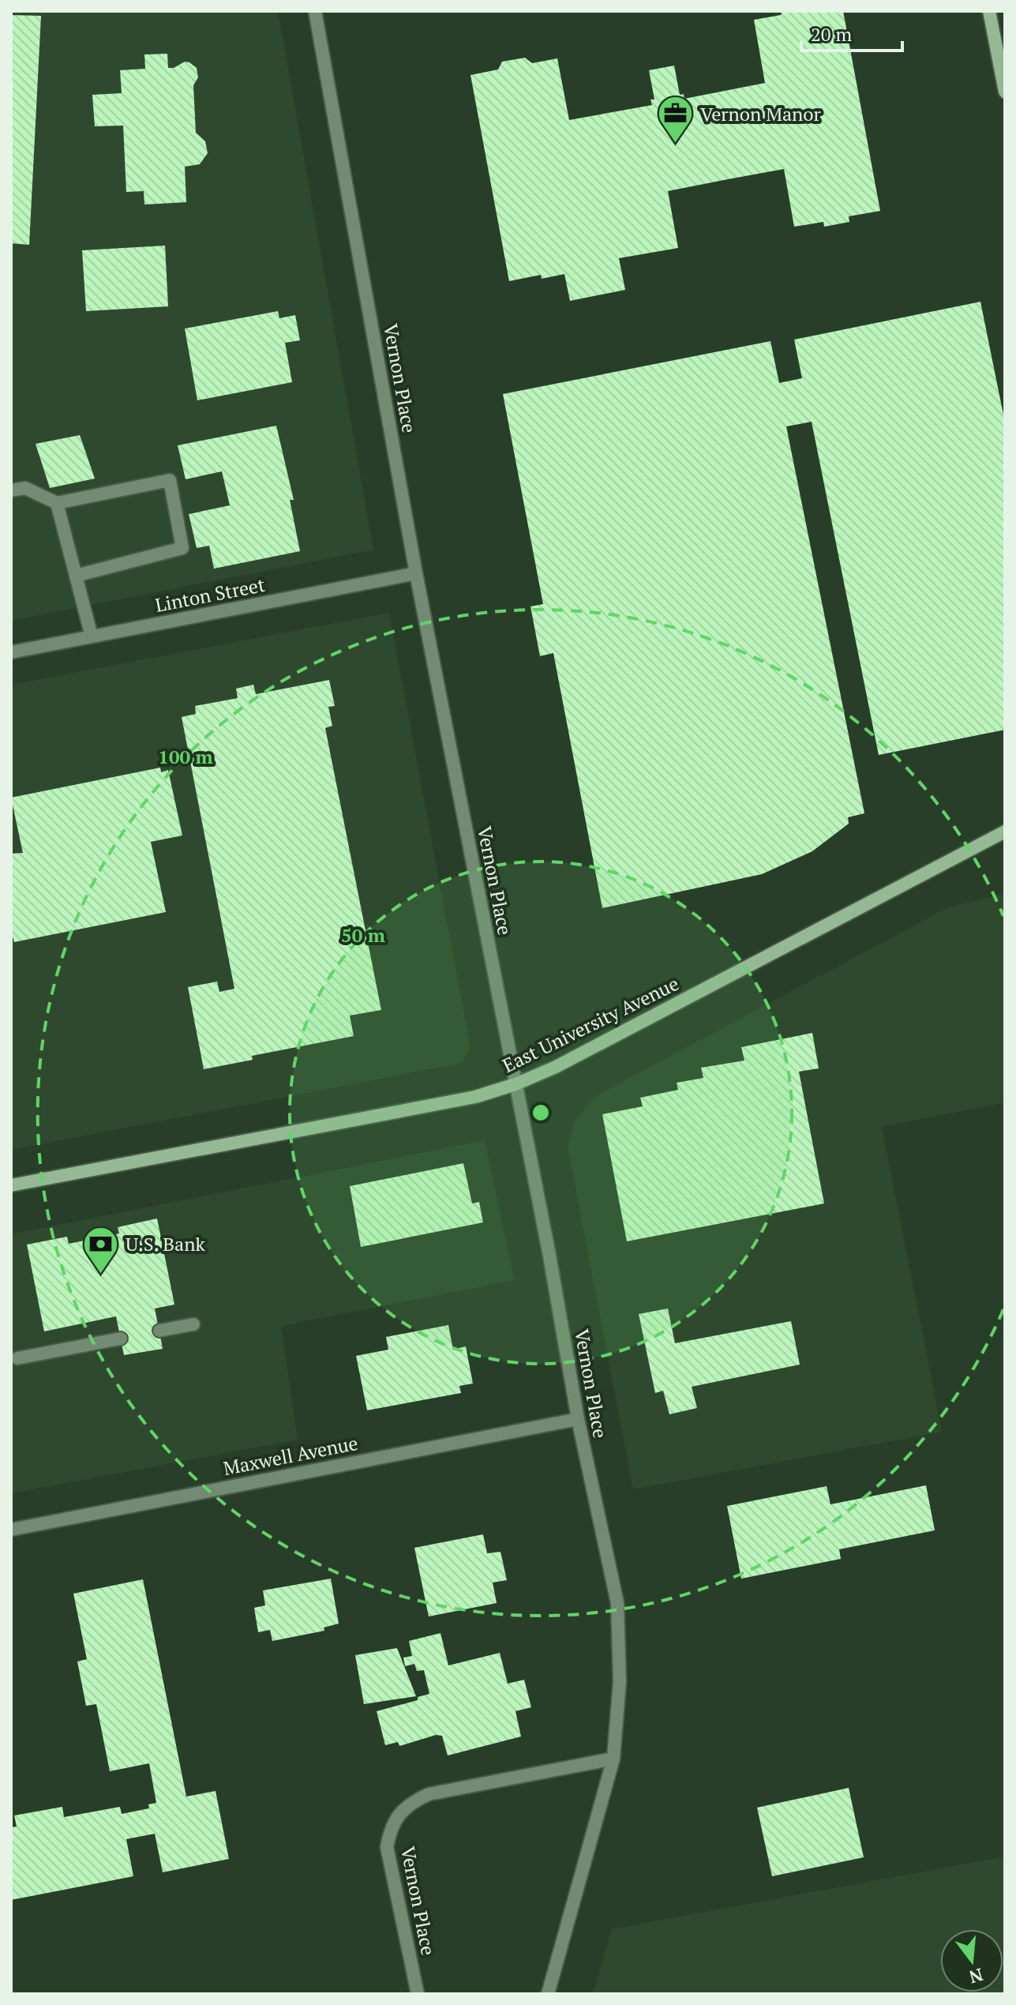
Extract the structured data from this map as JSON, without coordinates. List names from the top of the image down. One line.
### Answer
{"streets":{"street":["Vernon Place","Linton Street","East University Avenue","Maxwell Avenue"]},"crossings":[["Vernon Place","Linton Street"],["Vernon Place","East University Avenue"],["Vernon Place","Maxwell Avenue"]],"places":{"office":["Vernon Manor"],"bank":["U.S. Bank"]},"scale_bar":"20 m","north":"bottom","rings":["100 m","50 m"]}
